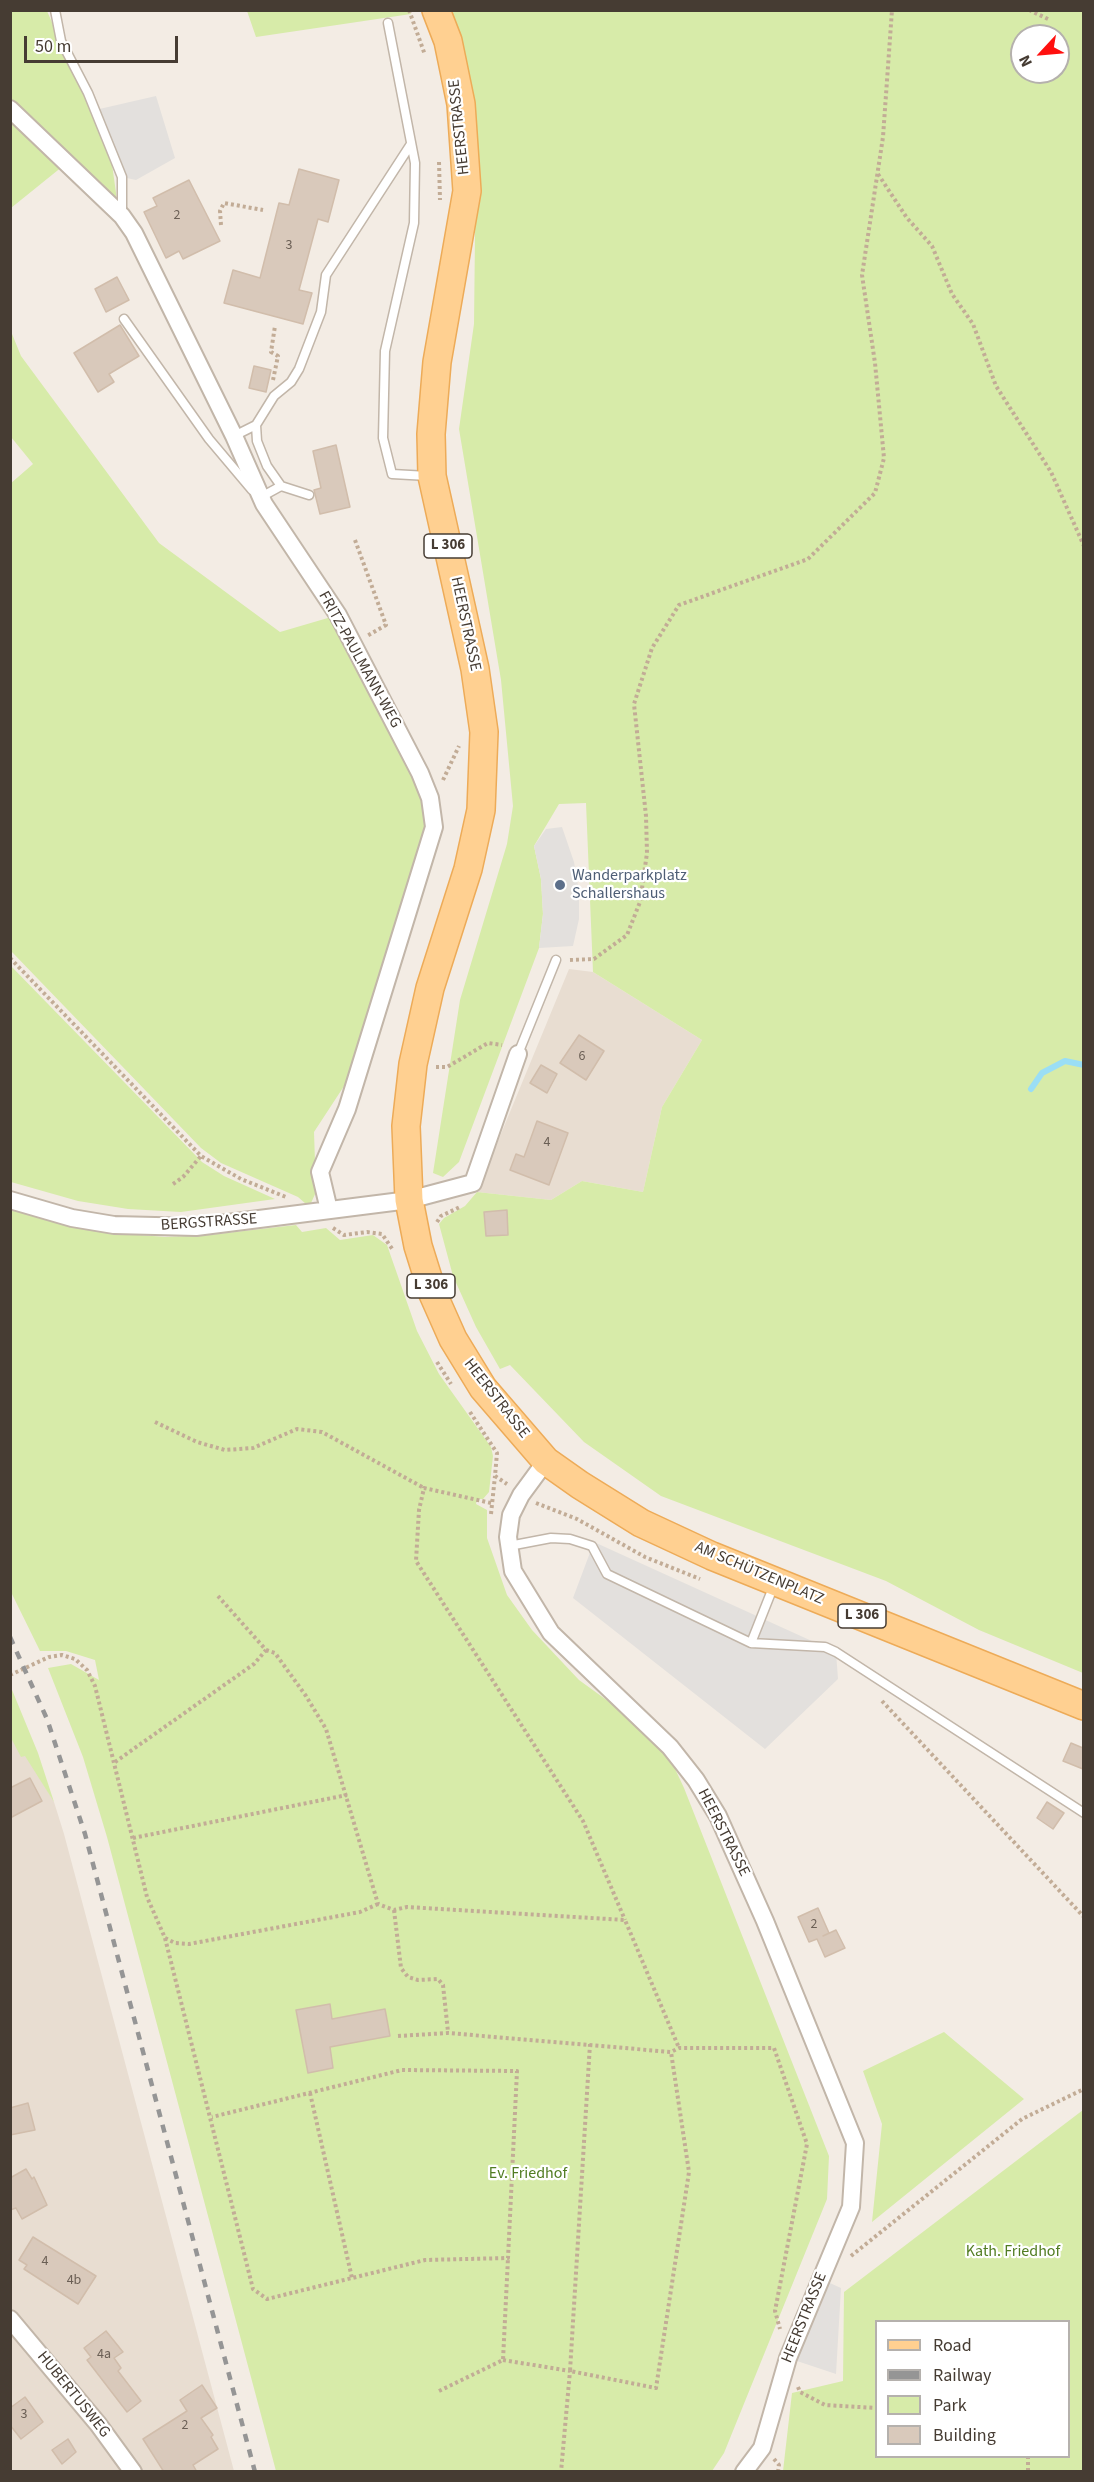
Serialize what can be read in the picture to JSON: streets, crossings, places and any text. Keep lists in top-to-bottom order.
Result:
{
  "streets": {
    "main road": ["HEERSTRASSE", "L 306", "AM SCHÜTZENPLATZ"],
    "street": ["FRITZ-PAULMANN-WEG", "BERGSTRASSE", "HUBERTUSWEG"]
  },
  "crossings": [
    ["HEERSTRASSE", "BERGSTRASSE"],
    ["HEERSTRASSE", "AM SCHÜTZENPLATZ"],
    ["FRITZ-PAULMANN-WEG", "BERGSTRASSE"]
  ],
  "parks": ["Ev. Friedhof", "Kath. Friedhof"],
  "places": ["Wanderparkplatz Schallershaus"],
  "house_numbers": [
    "2",
    "3",
    "6",
    "4",
    "2",
    "4",
    "4b",
    "4a",
    "3",
    "2"
  ],
  "legend": [
    "Road",
    "Railway",
    "Park",
    "Building"
  ],
  "scale_bar": "50 m",
  "north": "bottom left"
}
